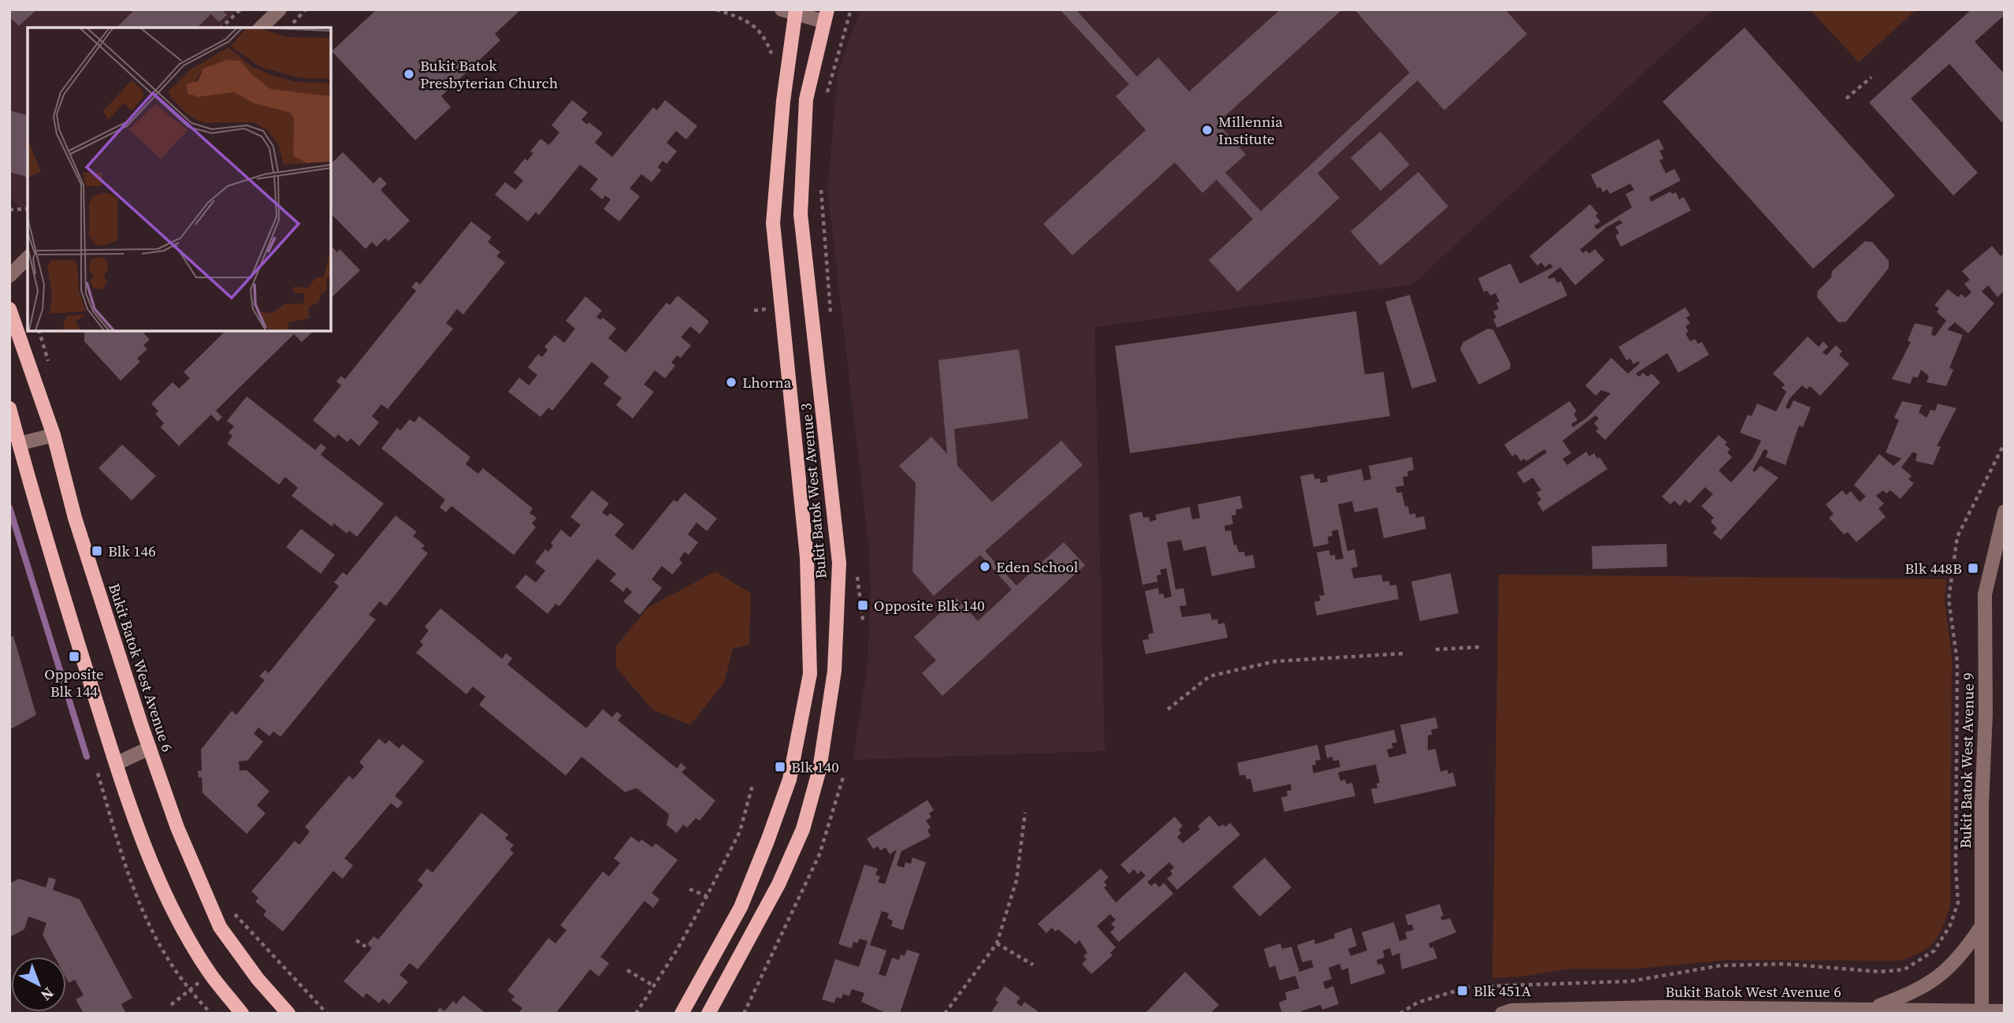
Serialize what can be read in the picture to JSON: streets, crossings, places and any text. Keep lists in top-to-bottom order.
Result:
{
  "streets": {
    "main road": ["Bukit Batok West Avenue 3", "Bukit Batok West Avenue 6"],
    "street": ["Bukit Batok West Avenue 9"]
  },
  "crossings": [
    ["Bukit Batok West Avenue 6", "Bukit Batok West Avenue 9"]
  ],
  "places": {
    "other": [
      "Bukit Batok Presbyterian Church",
      "Millennia Institute",
      "Lhorna",
      "Eden School"
    ],
    "transit": [
      "Blk 146",
      "Blk 448B",
      "Opposite Blk 140",
      "Opposite Blk 144",
      "Blk 140",
      "Blk 451A"
    ]
  },
  "north": "bottom right"
}
